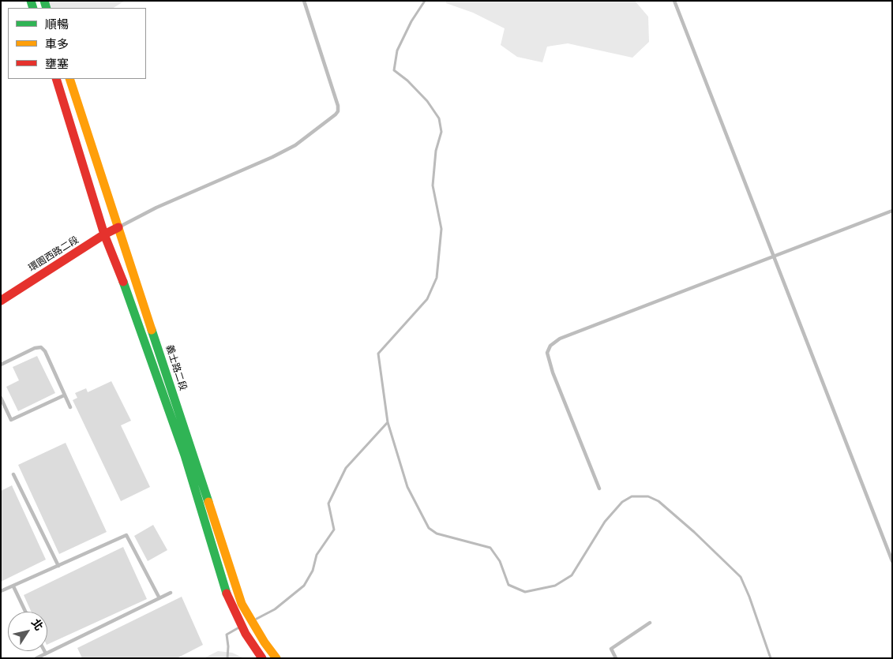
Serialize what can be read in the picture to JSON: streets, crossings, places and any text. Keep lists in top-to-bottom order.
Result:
{
  "streets": {
    "street": ["環園西路二段", "義士路二段"]
  },
  "crossings": [
    ["環園西路二段", "義士路二段"]
  ],
  "legend": ["順暢", "車多", "壅塞"],
  "north": "top right"
}
